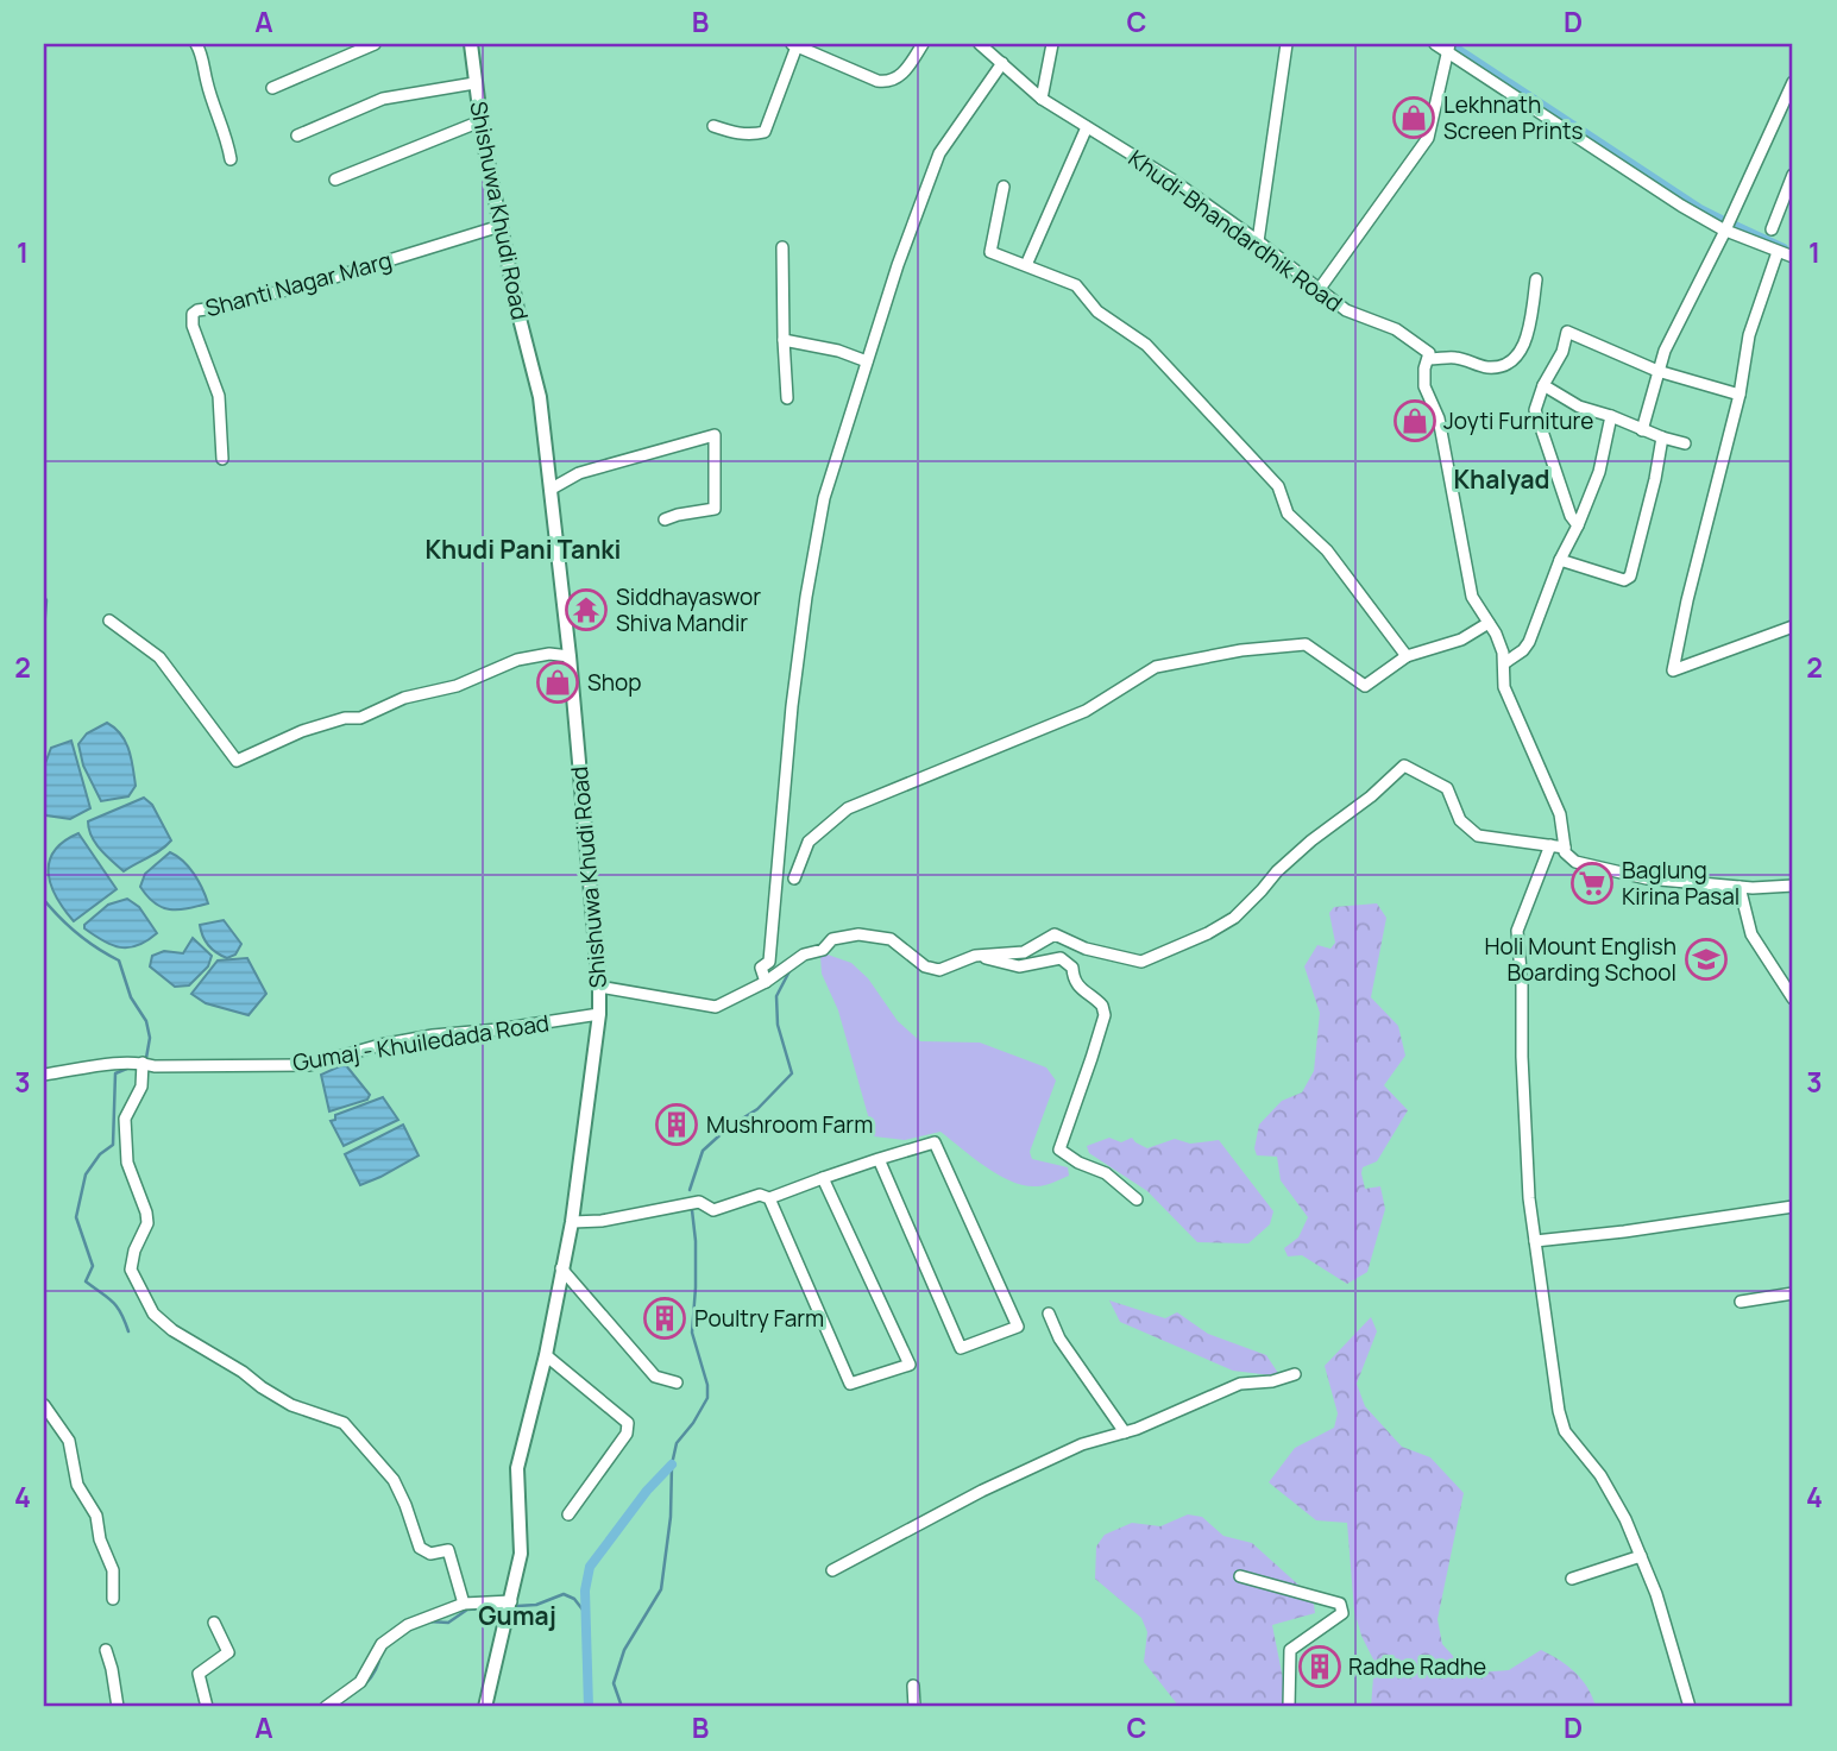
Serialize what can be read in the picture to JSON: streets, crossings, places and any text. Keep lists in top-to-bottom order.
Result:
{
  "streets": {
    "main road": ["Shishuwa Khudi Road"],
    "street": ["Khudi-Bhandardhik Road", "Shanti Nagar Marg", "Gumaj - Khuiledada Road"]
  },
  "crossings": [
    ["Shishuwa Khudi Road", "Shanti Nagar Marg"],
    ["Shishuwa Khudi Road", "Gumaj - Khuiledada Road"]
  ],
  "districts": ["Khalyad", "Khudi Pani Tanki", "Gumaj"],
  "places": {
    "shop": ["Lekhnath Screen Prints", "Joyti Furniture", "Shop"],
    "temple": ["Siddhayaswor Shiva Mandir"],
    "supermarket": ["Baglung Kirina Pasal"],
    "school or university": ["Holi Mount English Boarding School"],
    "building": ["Mushroom Farm", "Poultry Farm", "Radhe Radhe"]
  },
  "grid": {
    "columns": [
      "A",
      "B",
      "C",
      "D"
    ],
    "rows": [
      "1",
      "2",
      "3",
      "4"
    ]
  }
}
